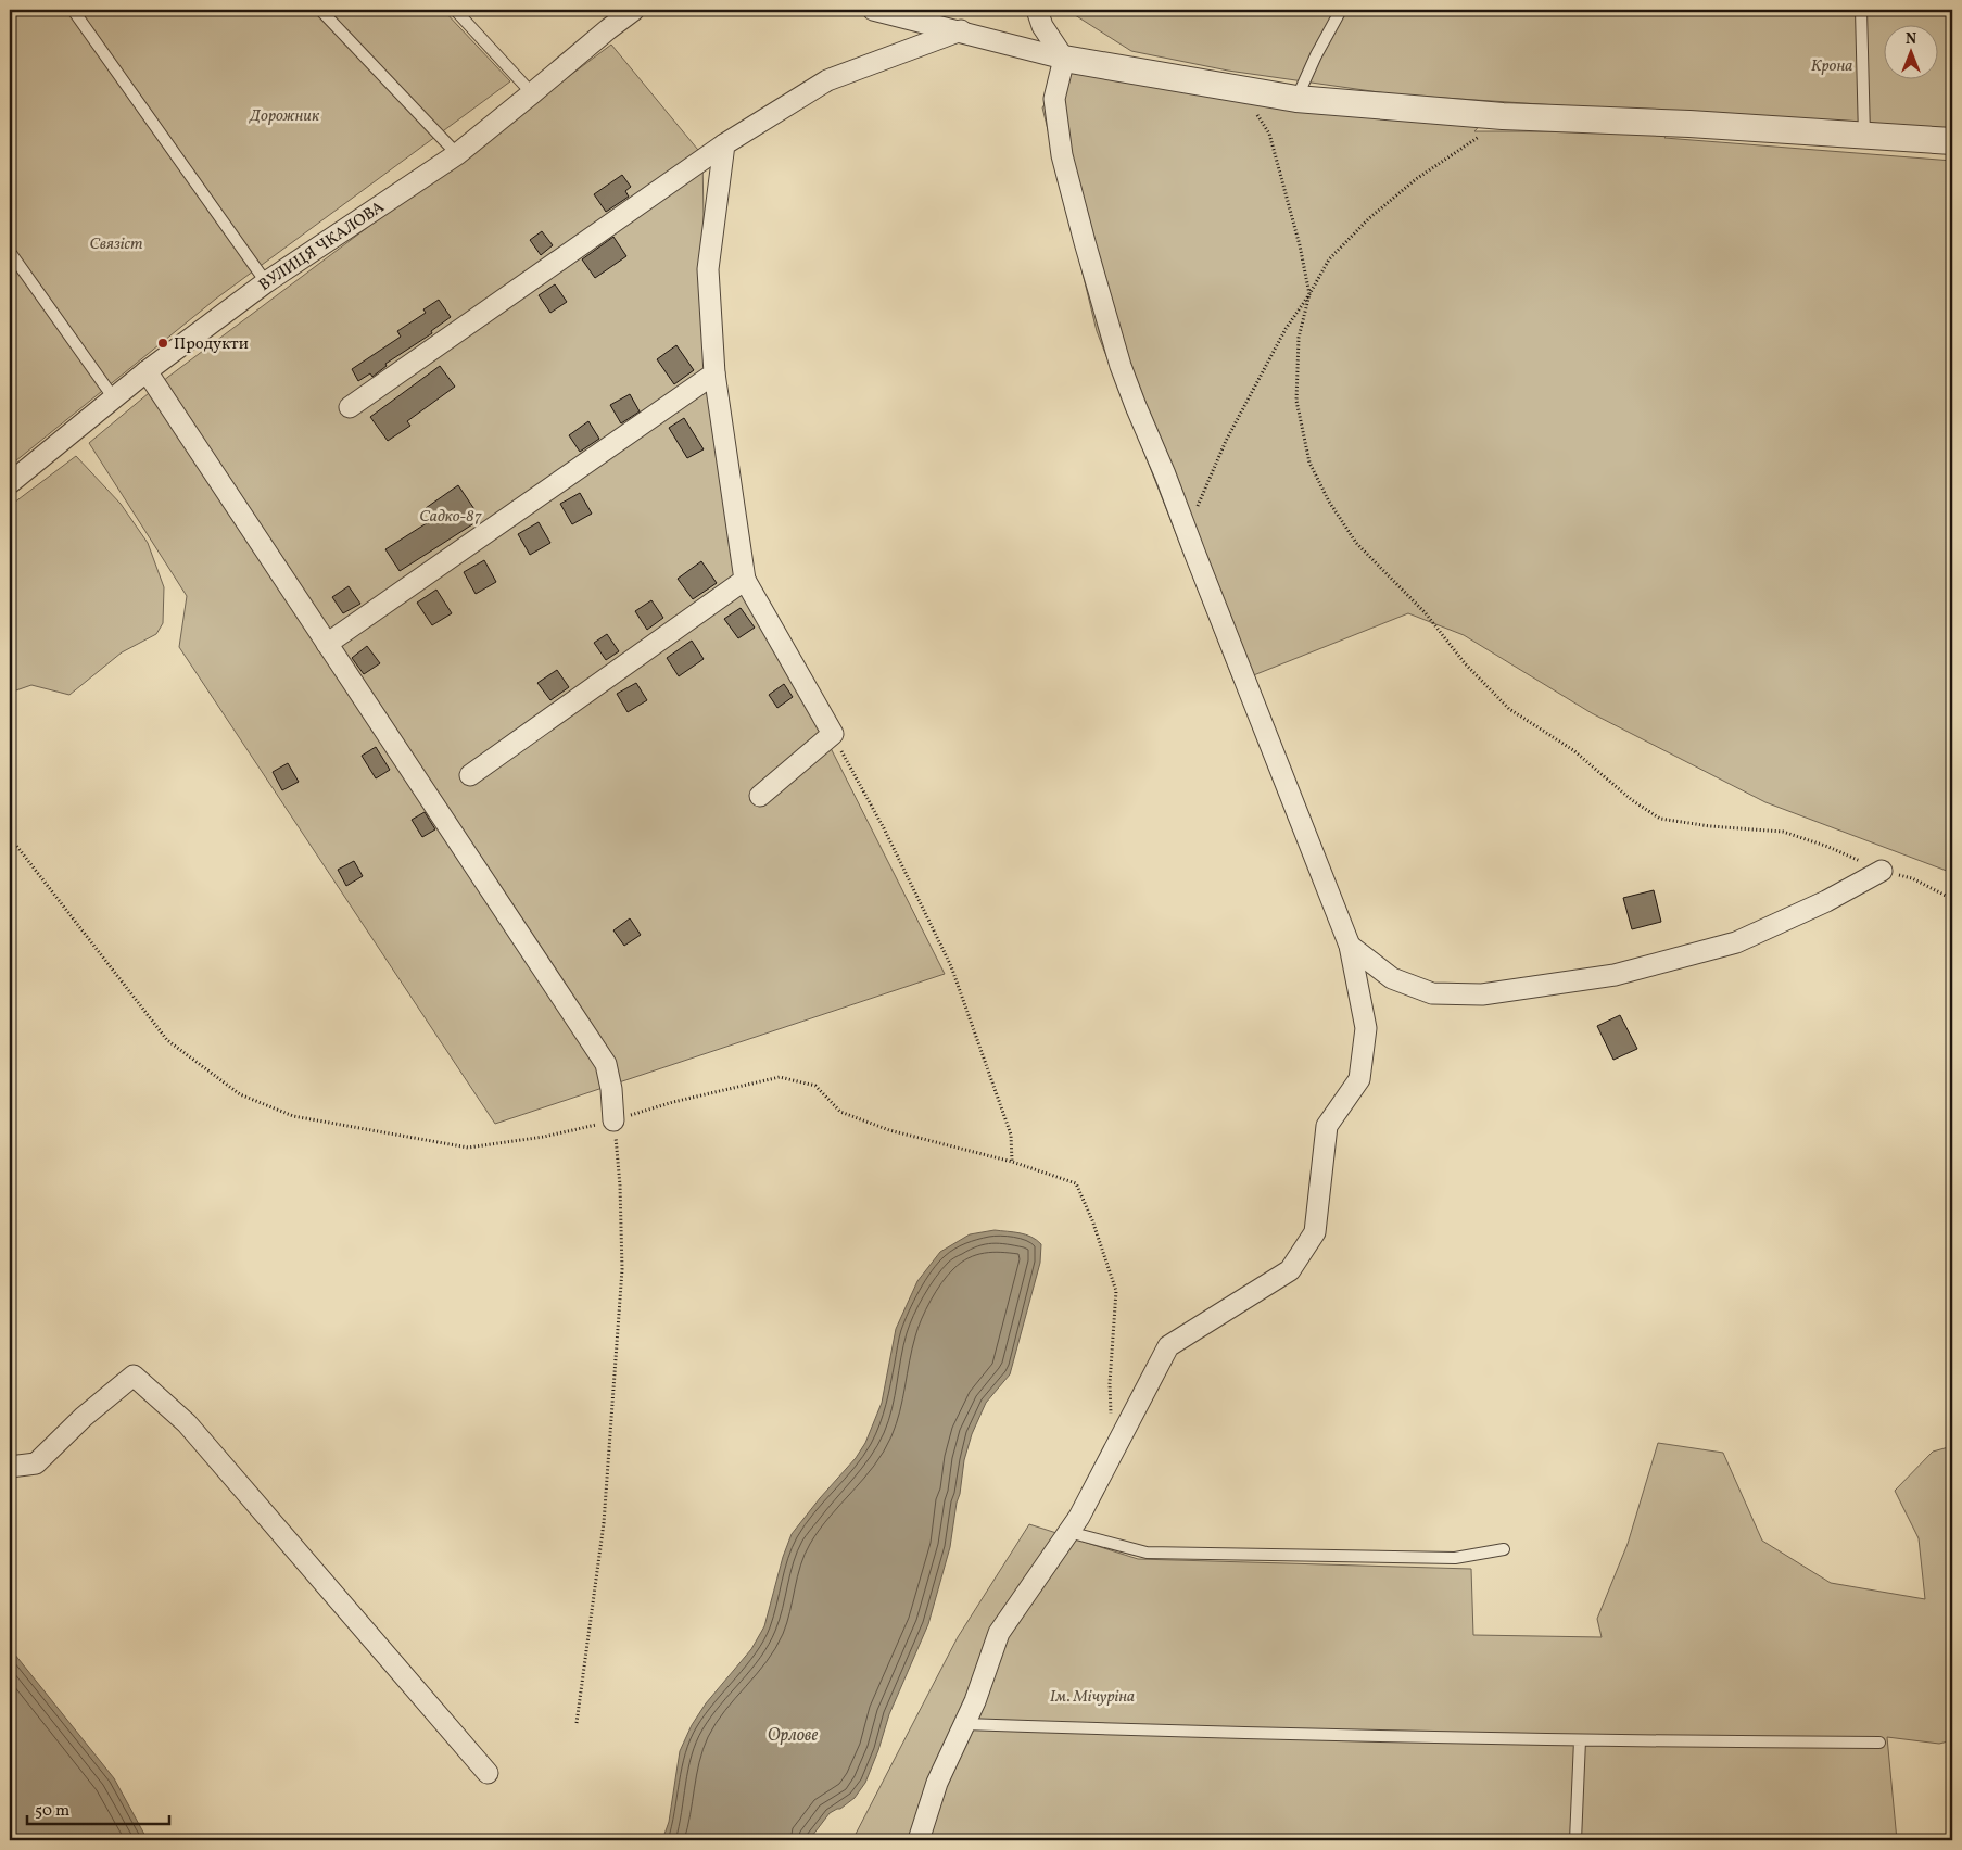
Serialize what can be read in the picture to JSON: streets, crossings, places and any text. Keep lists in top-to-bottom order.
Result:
{
  "streets": {
    "street": ["ВУЛИЦЯ ЧКАЛОВА"]
  },
  "water": ["Орлове"],
  "parks": [
    "Крона",
    "Дорожник",
    "Связіст",
    "Садко-87",
    "Ім. Мічуріна"
  ],
  "places": ["Продукти"],
  "scale_bar": "50 m",
  "north": "top"
}
